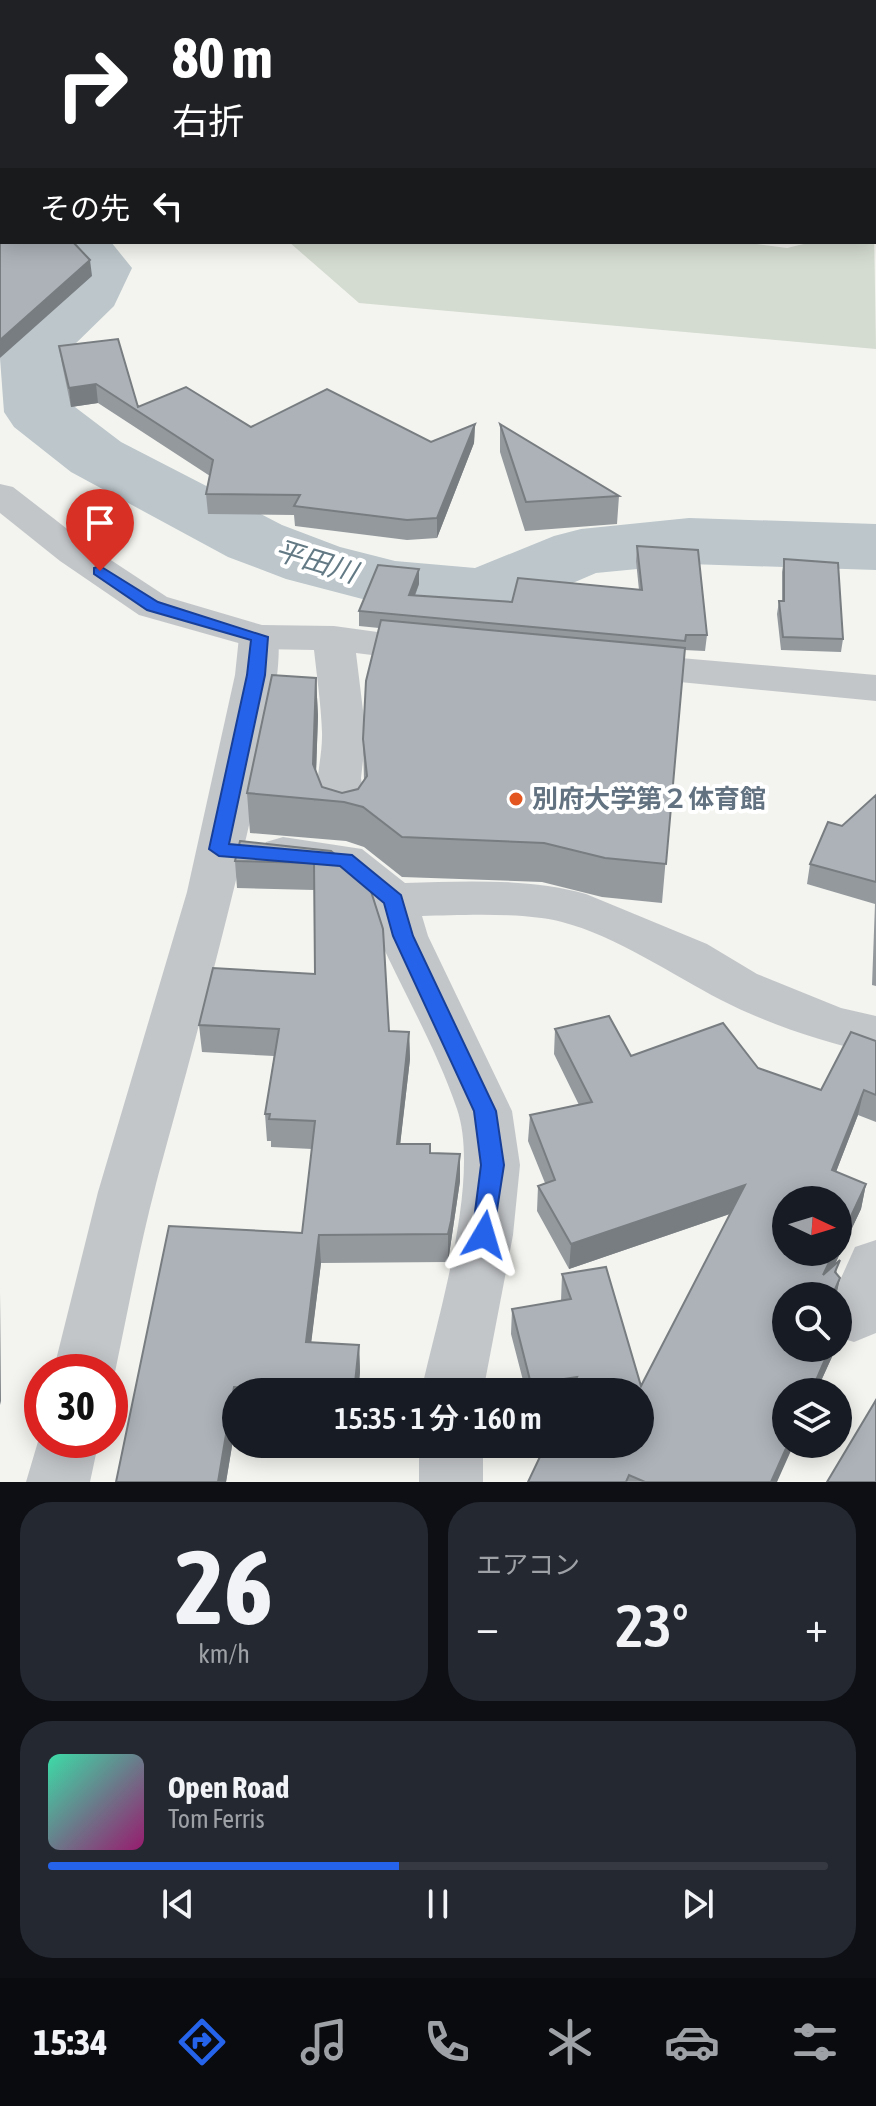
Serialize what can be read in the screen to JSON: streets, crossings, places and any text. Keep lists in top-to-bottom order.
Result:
{
  "water": ["平田川"],
  "places": ["別府大学第２体育館"],
  "north": "right",
  "page": {
    "turn": ["80 m", "右折"],
    "then": "その先",
    "limit": "30",
    "trip": "15:35 · 1 分 · 160 m",
    "tile": [
      ["26", "km/h"],
      "エアコン"
    ],
    "heat": ["−", "23°", "+"],
    "song": ["Open Road", "Tom Ferris"],
    "tabs": "15:34"
  }
}
